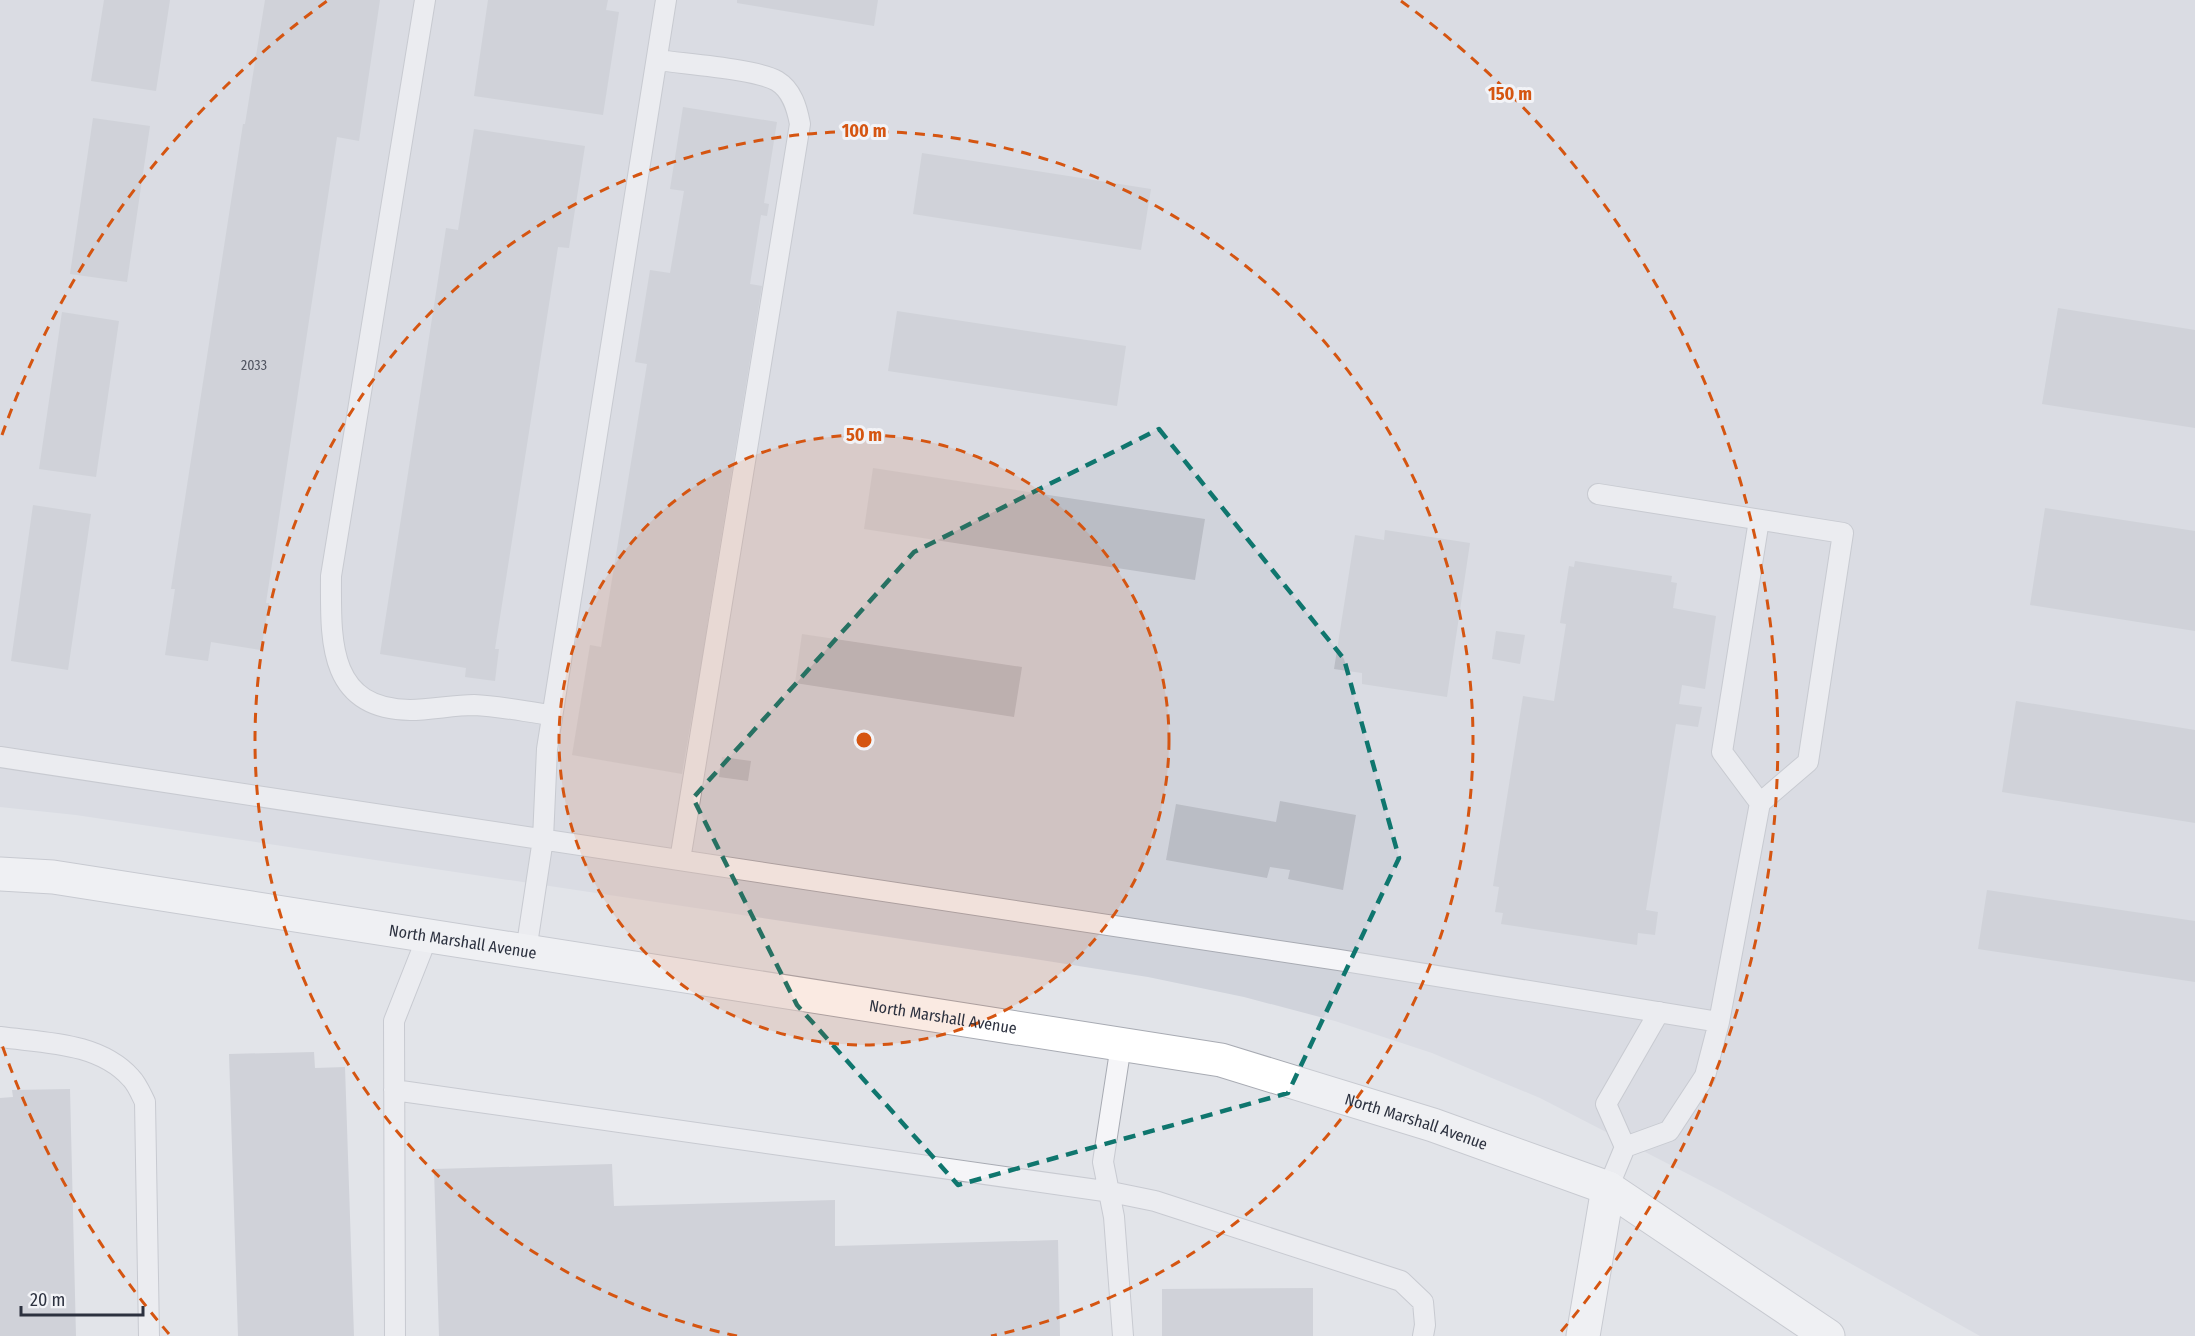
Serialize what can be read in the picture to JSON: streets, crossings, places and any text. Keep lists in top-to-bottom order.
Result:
{
  "streets": {
    "main road": ["North Marshall Avenue"]
  },
  "house_numbers": ["2033"],
  "scale_bar": "20 m",
  "rings": ["150 m", "100 m", "50 m"]
}
